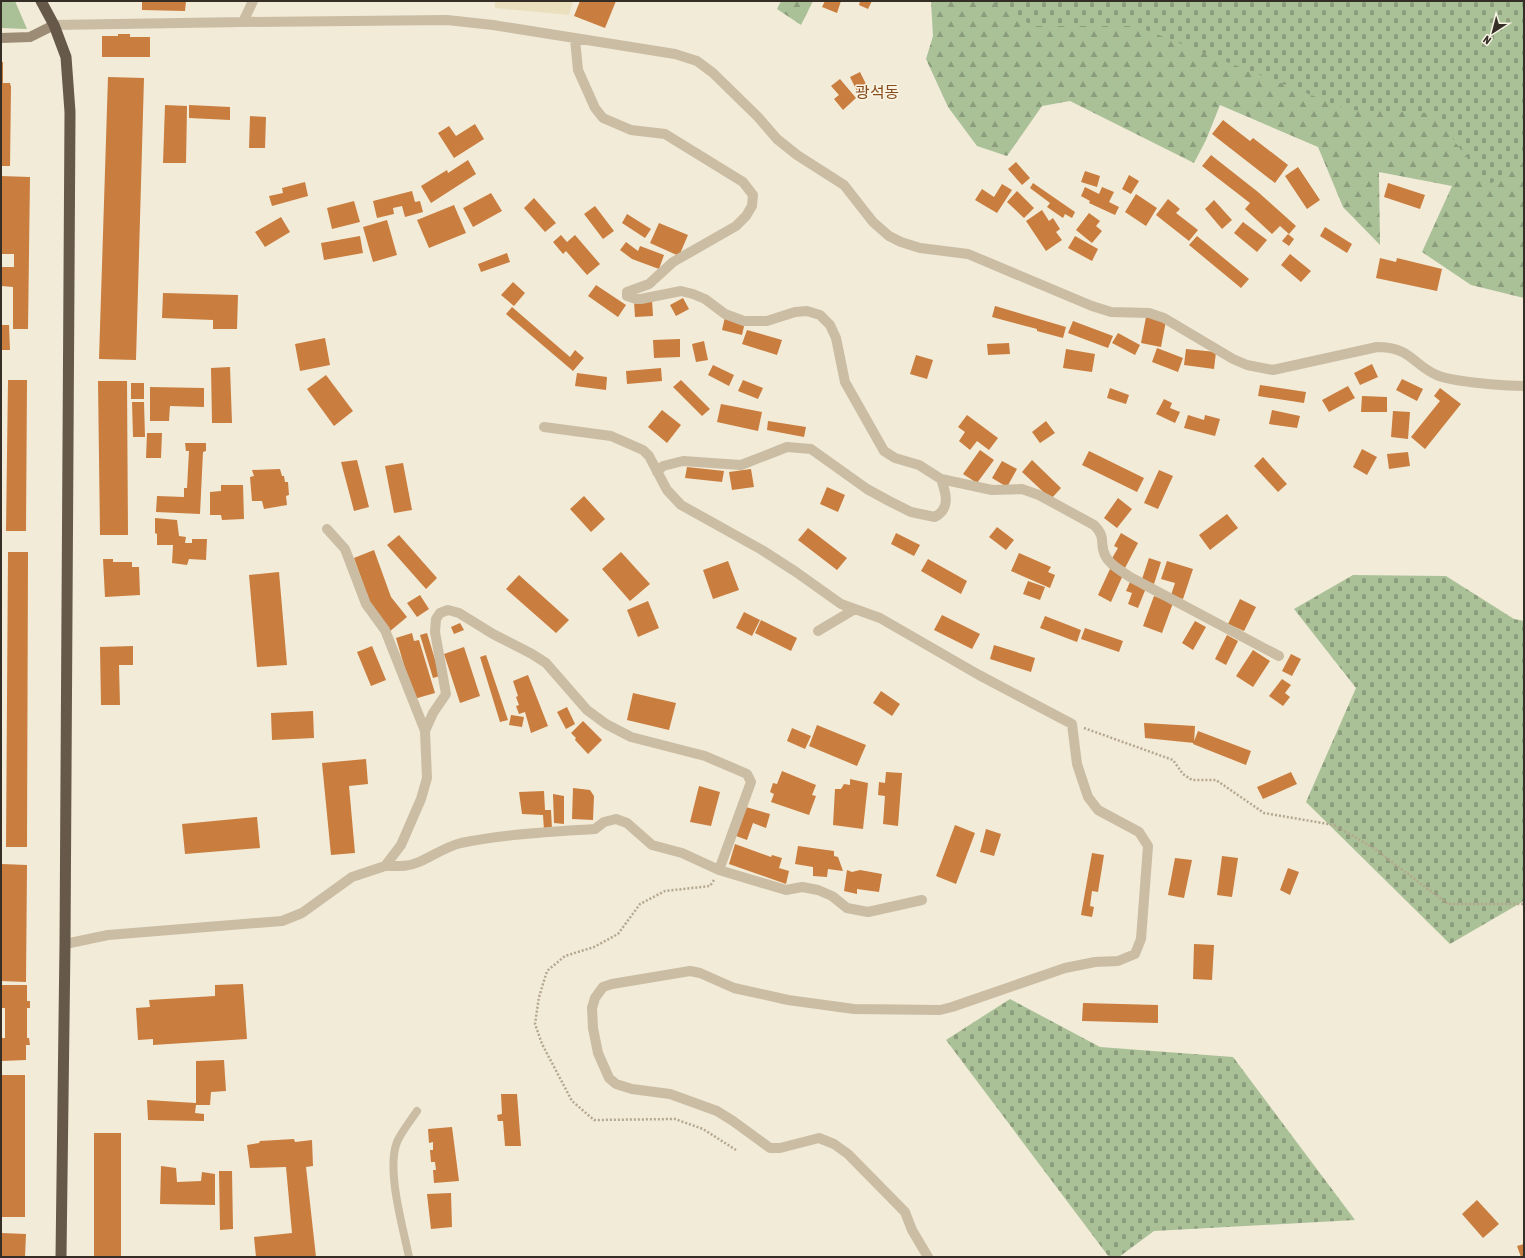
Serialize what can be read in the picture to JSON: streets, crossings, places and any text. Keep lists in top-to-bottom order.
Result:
{
  "districts": ["광석동"],
  "north": "bottom left"
}
